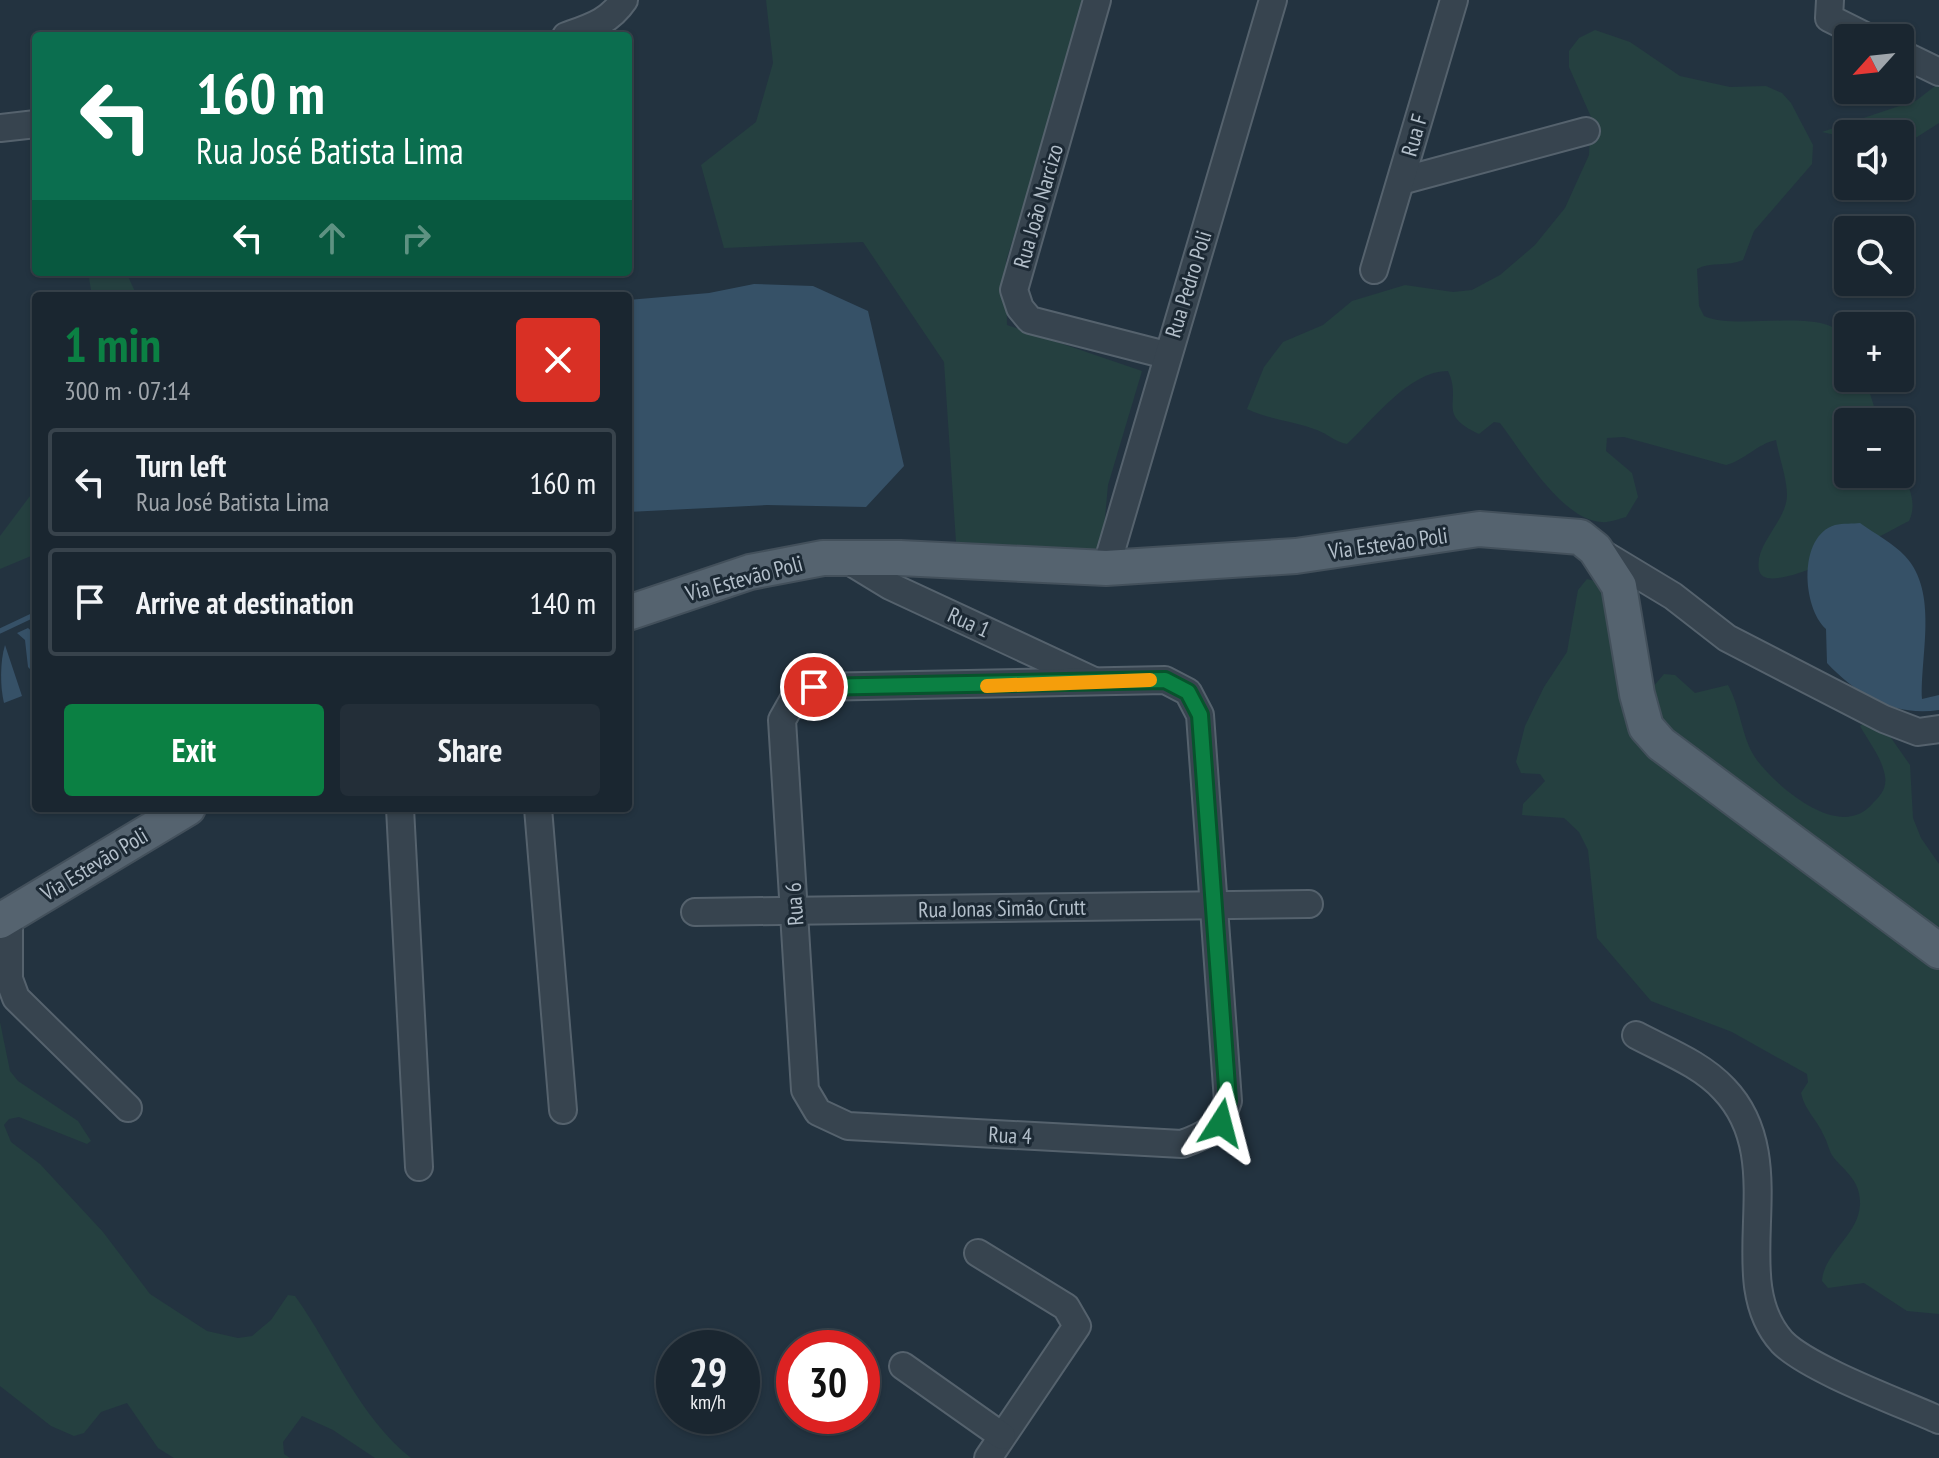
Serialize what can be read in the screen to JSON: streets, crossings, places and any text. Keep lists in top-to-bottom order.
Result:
{
  "streets": {
    "main road": ["Via Estevão Poli"],
    "street": [
      "Rua F",
      "Rua João Narcizo",
      "Rua Pedro Poli",
      "Rua 1",
      "Rua 6",
      "Rua Jonas Simão Crutt",
      "Rua 4"
    ]
  },
  "crossings": [
    ["Rua João Narcizo", "Rua Pedro Poli"],
    ["Rua Pedro Poli", "Via Estevão Poli"],
    ["Via Estevão Poli", "Rua 1"],
    ["Rua 6", "Rua Jonas Simão Crutt"],
    ["Rua 6", "Rua 4"],
    ["Rua Jonas Simão Crutt", "Rua 4"]
  ],
  "north": "bottom left",
  "page": {
    "map_buttons": ["+", "−"],
    "turn": ["160 m", "Rua José Batista Lima"],
    "heading": ["1 min", "300 m · 07:14"],
    "list": [
      {
        "name": "Turn left",
        "note": "Rua José Batista Lima",
        "value": "160 m"
      },
      {
        "name": "Arrive at destination",
        "value": "140 m"
      }
    ],
    "buttons": ["Exit", "Share"],
    "speed": "29 km/h",
    "limit": "30"
  }
}
